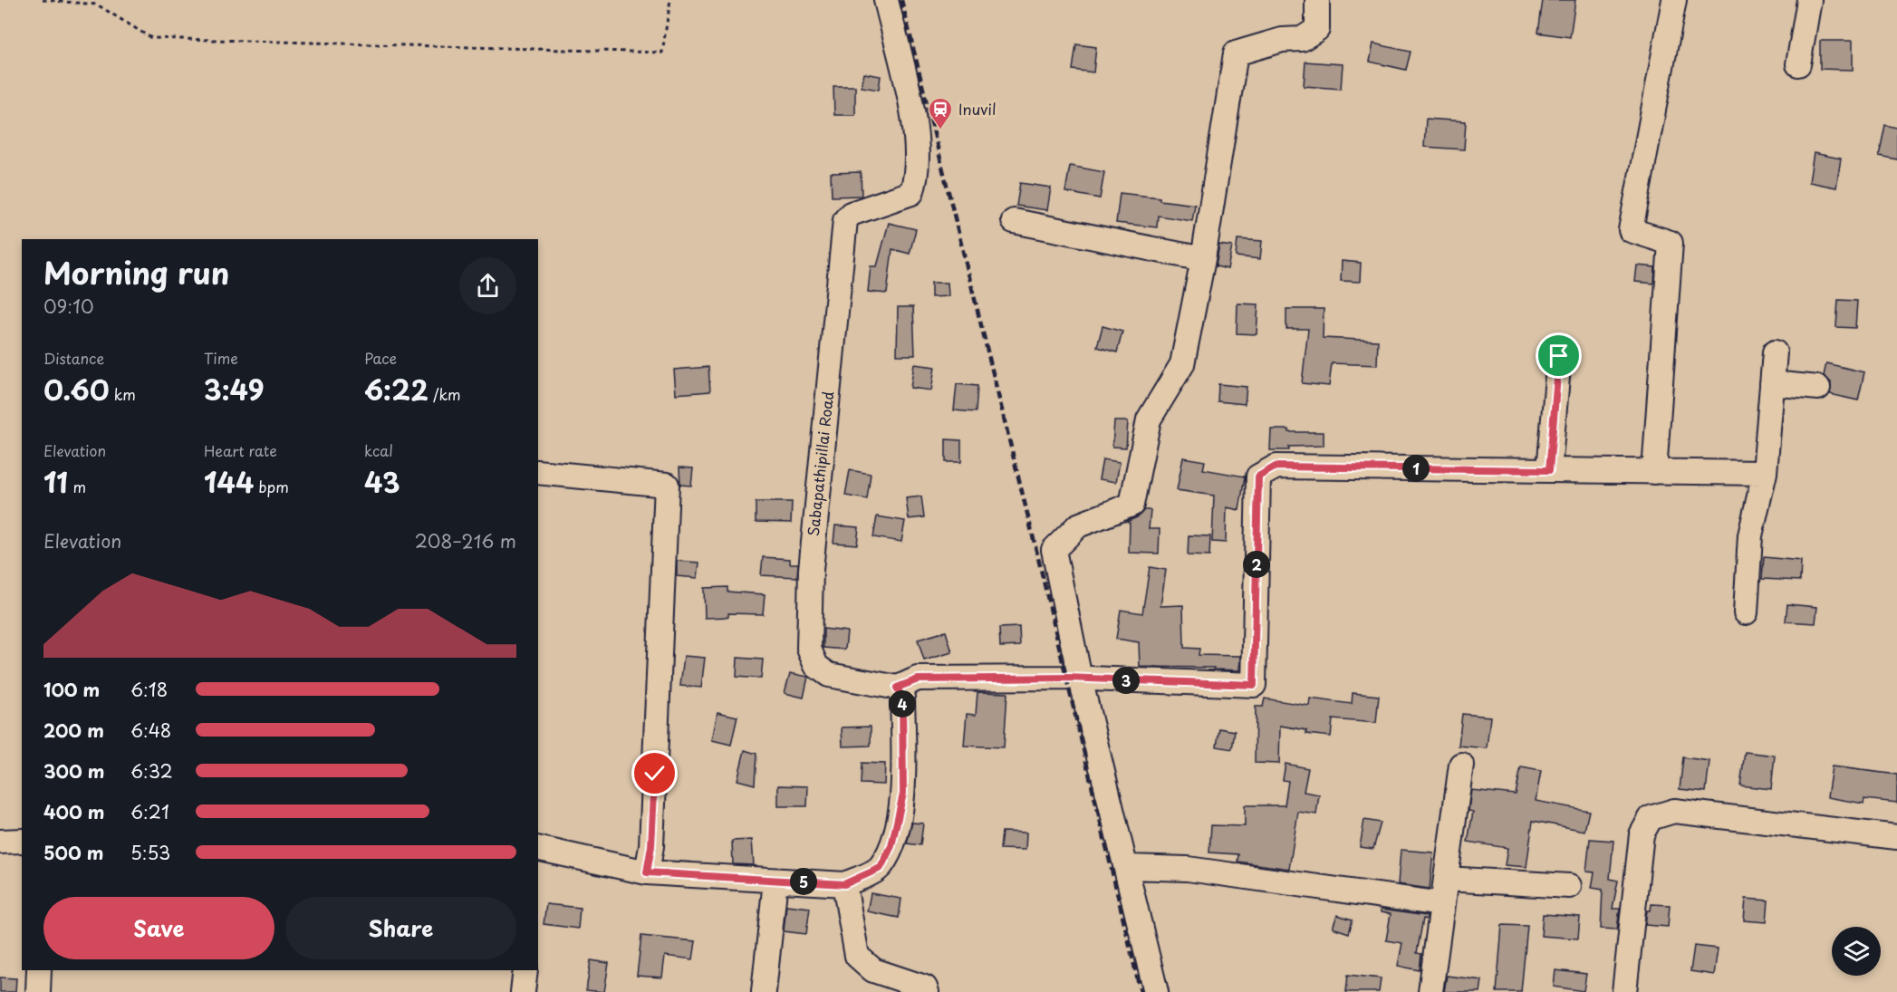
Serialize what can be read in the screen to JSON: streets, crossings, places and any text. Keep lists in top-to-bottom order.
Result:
{
  "streets": {
    "street": ["Sabapathipillai Road"]
  },
  "places": {
    "station": ["Inuvil"]
  },
  "page": {
    "heading": ["Morning run", "09:10"],
    "stats": [
      ["Distance", "0.60 km"],
      ["Time", "3:49"],
      ["Pace", "6:22 /km"],
      ["Elevation", "11 m"],
      ["Heart rate", "144 bpm"],
      ["kcal", "43"]
    ],
    "pins": [
      "1",
      "2",
      "3",
      "4",
      "5"
    ],
    "chart": ["Elevation", "208–216 m"],
    "list": [
      {
        "name": "100 m",
        "note": "6:18"
      },
      {
        "name": "200 m",
        "note": "6:48"
      },
      {
        "name": "300 m",
        "note": "6:32"
      },
      {
        "name": "400 m",
        "note": "6:21"
      },
      {
        "name": "500 m",
        "note": "5:53"
      }
    ],
    "buttons": ["Save", "Share"]
  }
}
